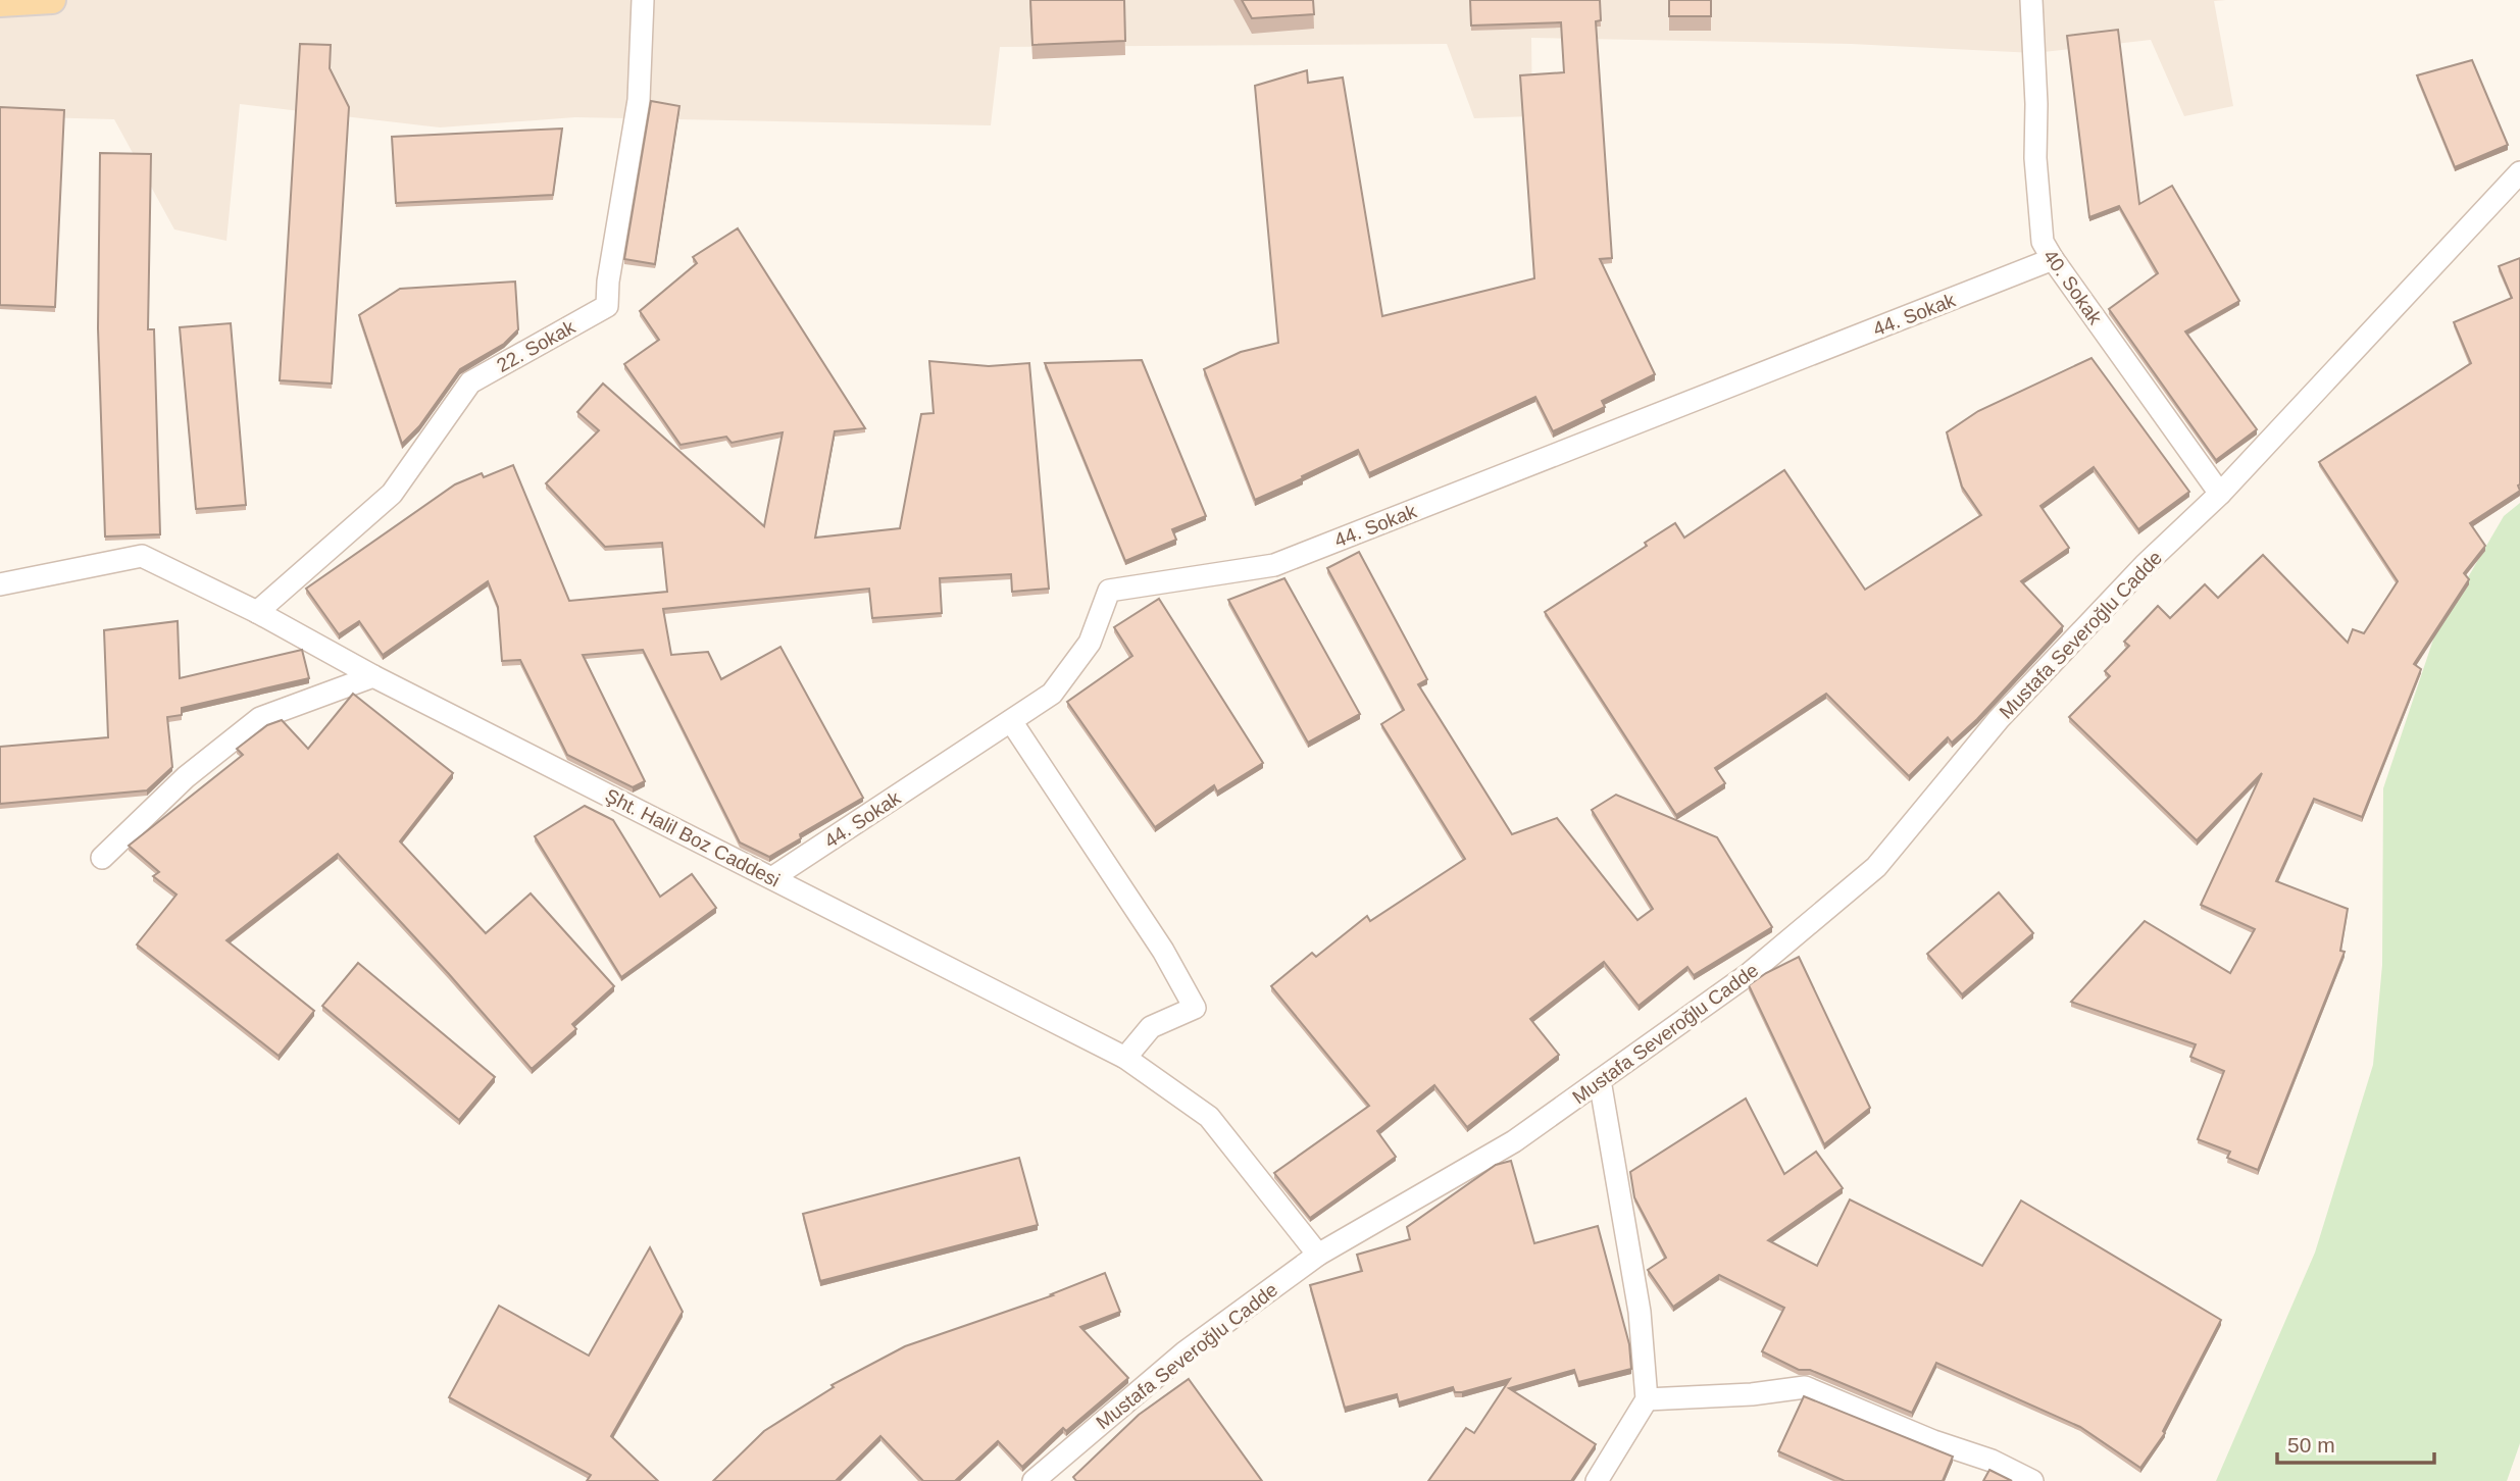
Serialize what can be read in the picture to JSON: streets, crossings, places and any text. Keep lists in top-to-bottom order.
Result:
{
  "streets": {
    "street": [
      "40. Sokak",
      "44. Sokak",
      "22. Sokak",
      "Mustafa Severoğlu Cadde",
      "Şht. Halil Boz Caddesi"
    ]
  },
  "crossings": [
    ["40. Sokak", "44. Sokak"],
    ["40. Sokak", "Mustafa Severoğlu Cadde"],
    ["44. Sokak", "Şht. Halil Boz Caddesi"],
    ["22. Sokak", "Şht. Halil Boz Caddesi"],
    ["Mustafa Severoğlu Cadde", "Şht. Halil Boz Caddesi"]
  ],
  "scale_bar": "50 m"
}
